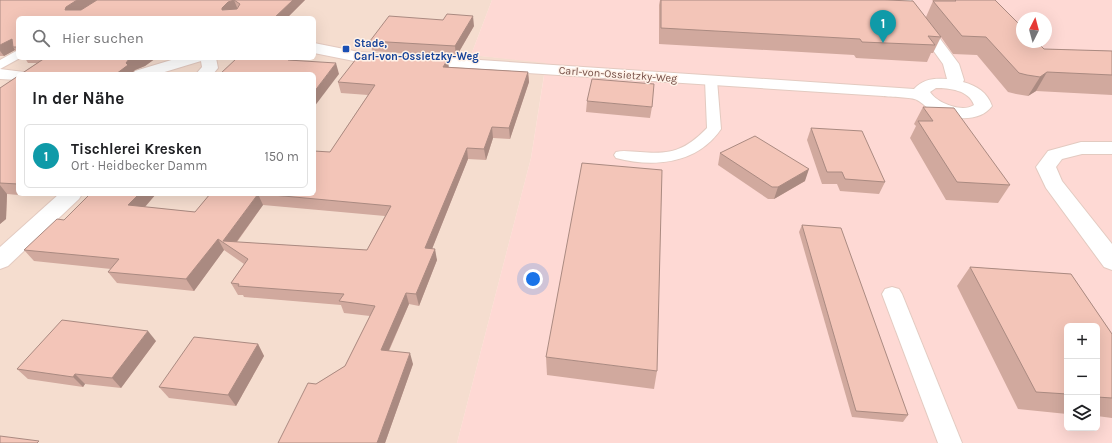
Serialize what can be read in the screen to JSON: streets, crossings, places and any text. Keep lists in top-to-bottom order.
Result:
{
  "streets": {
    "street": ["Carl-von-Ossietzky-Weg"]
  },
  "places": {
    "transit": ["Stade, Carl-von-Ossietzky-Weg"]
  },
  "north": "top",
  "page": {
    "pins": "1",
    "search": "Hier suchen",
    "heading": "In der Nähe",
    "list": [
      {
        "mark": "1",
        "name": "Tischlerei Kresken",
        "note": "Ort · Heidbecker Damm",
        "value": "150 m"
      }
    ],
    "map_buttons": ["+", "−"]
  }
}
